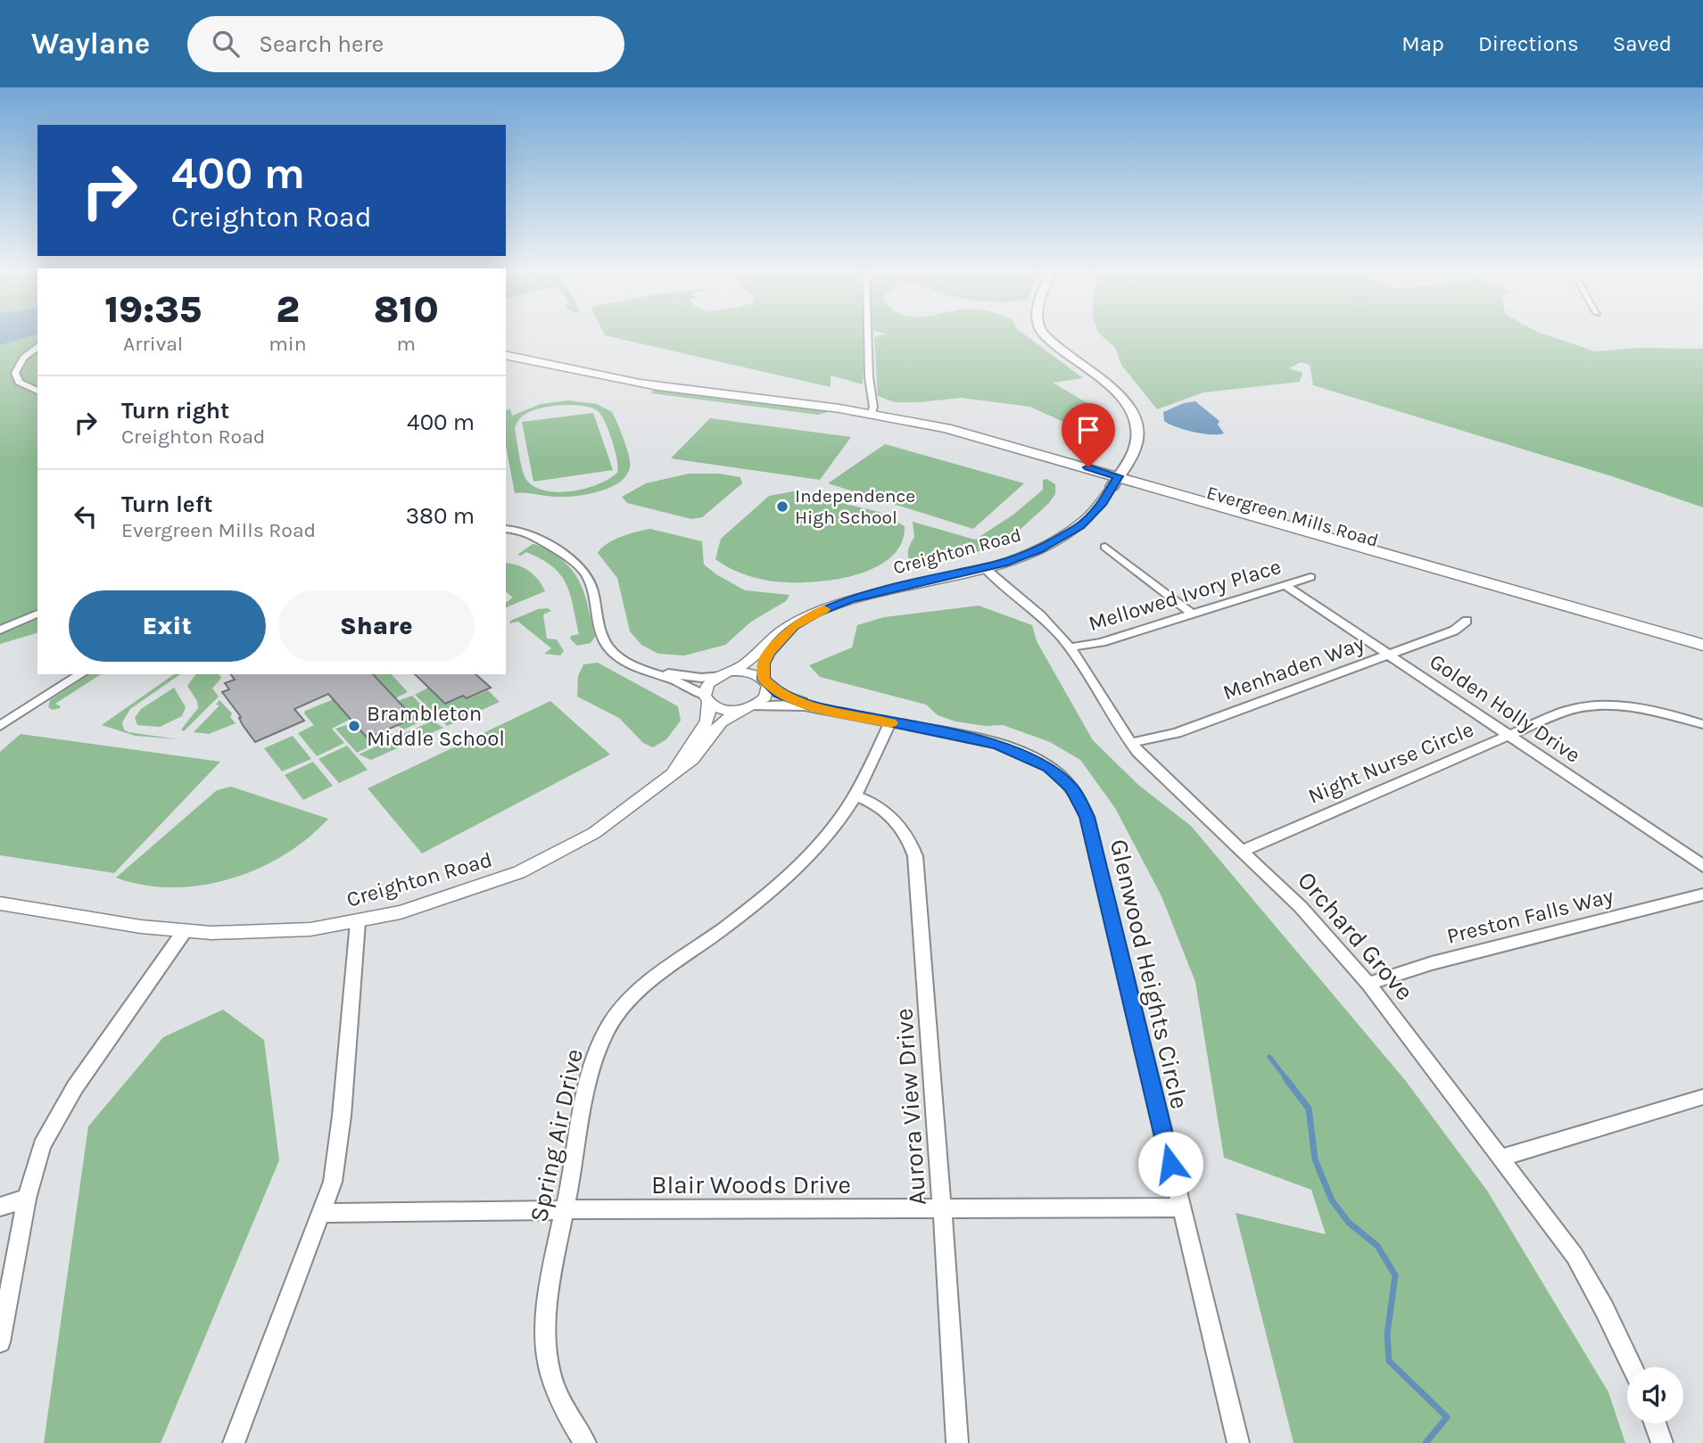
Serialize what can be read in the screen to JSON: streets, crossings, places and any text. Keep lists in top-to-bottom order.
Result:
{
  "streets": {
    "main road": ["Evergreen Mills Road"],
    "street": [
      "Creighton Road",
      "Mellowed Ivory Place",
      "Menhaden Way",
      "Golden Holly Drive",
      "Night Nurse Circle",
      "Preston Falls Way",
      "Orchard Grove",
      "Glenwood Heights Circle",
      "Aurora View Drive",
      "Spring Air Drive",
      "Blair Woods Drive"
    ]
  },
  "crossings": [
    ["Evergreen Mills Road", "Creighton Road"],
    ["Creighton Road", "Orchard Grove"],
    ["Creighton Road", "Glenwood Heights Circle"],
    ["Mellowed Ivory Place", "Golden Holly Drive"],
    ["Mellowed Ivory Place", "Orchard Grove"],
    ["Menhaden Way", "Golden Holly Drive"],
    ["Menhaden Way", "Orchard Grove"],
    ["Golden Holly Drive", "Night Nurse Circle"],
    ["Night Nurse Circle", "Orchard Grove"],
    ["Preston Falls Way", "Orchard Grove"],
    ["Glenwood Heights Circle", "Spring Air Drive"],
    ["Glenwood Heights Circle", "Blair Woods Drive"],
    ["Aurora View Drive", "Spring Air Drive"],
    ["Aurora View Drive", "Blair Woods Drive"],
    ["Spring Air Drive", "Blair Woods Drive"]
  ],
  "places": ["Independence High School", "Brambleton Middle School"],
  "page": {
    "header": "Waylane",
    "search": "Search here",
    "nav": ["Map", "Directions", "Saved"],
    "turn": ["400 m", "Creighton Road"],
    "eta": [
      "19:35",
      "Arrival",
      "2",
      "min",
      "810",
      "m"
    ],
    "list": [
      {
        "name": "Turn right",
        "note": "Creighton Road",
        "value": "400 m"
      },
      {
        "name": "Turn left",
        "note": "Evergreen Mills Road",
        "value": "380 m"
      }
    ],
    "buttons": ["Exit", "Share"]
  }
}
